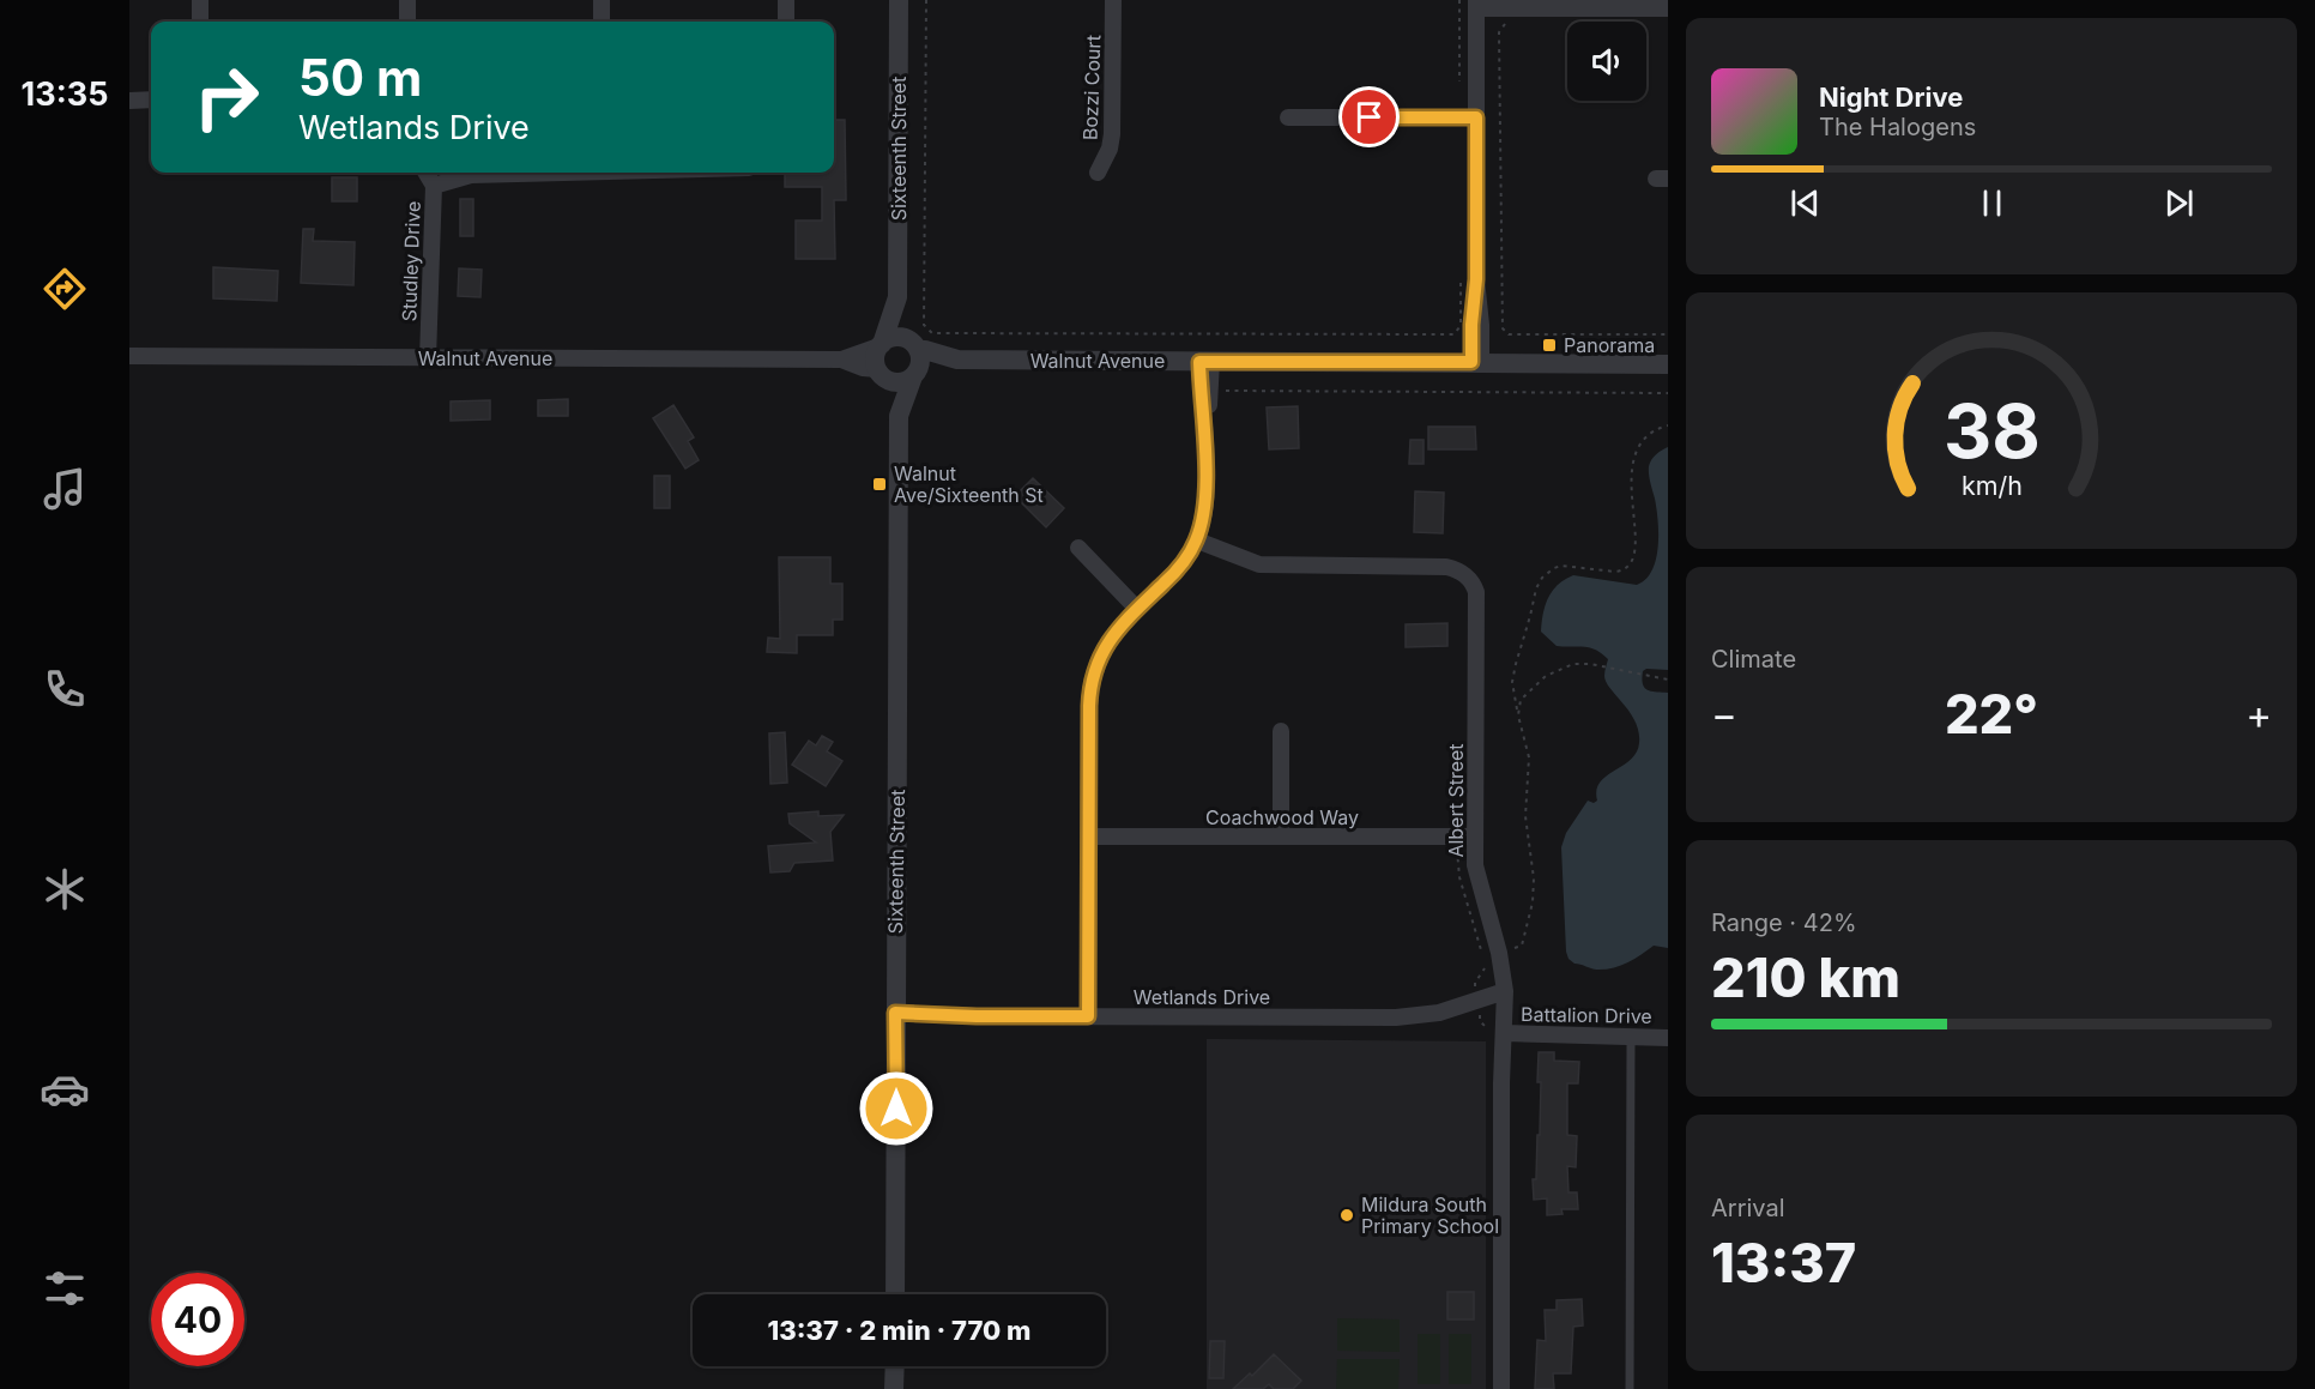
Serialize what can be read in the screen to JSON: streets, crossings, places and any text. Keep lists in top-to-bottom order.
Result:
{
  "streets": {
    "street": [
      "Bozzi Court",
      "Sixteenth Street",
      "Studley Drive",
      "Walnut Avenue",
      "Albert Street",
      "Coachwood Way",
      "Wetlands Drive",
      "Battalion Drive"
    ]
  },
  "crossings": [
    ["Sixteenth Street", "Walnut Avenue"],
    ["Sixteenth Street", "Wetlands Drive"],
    ["Studley Drive", "Walnut Avenue"],
    ["Albert Street", "Coachwood Way"],
    ["Albert Street", "Wetlands Drive"],
    ["Albert Street", "Battalion Drive"]
  ],
  "places": {
    "transit": ["Panorama", "Walnut Ave/Sixteenth St"],
    "other": ["Mildura South Primary School"]
  },
  "page": {
    "tabs": "13:35",
    "turn": ["50 m", "Wetlands Drive"],
    "song": ["Night Drive", "The Halogens"],
    "tile": [
      "Climate",
      ["Range · 42%", "210 km"],
      ["Arrival", "13:37"]
    ],
    "heat": ["−", "22°", "+"],
    "limit": "40",
    "trip": "13:37 · 2 min · 770 m",
    "gauge": ["38", "km/h"]
  }
}
